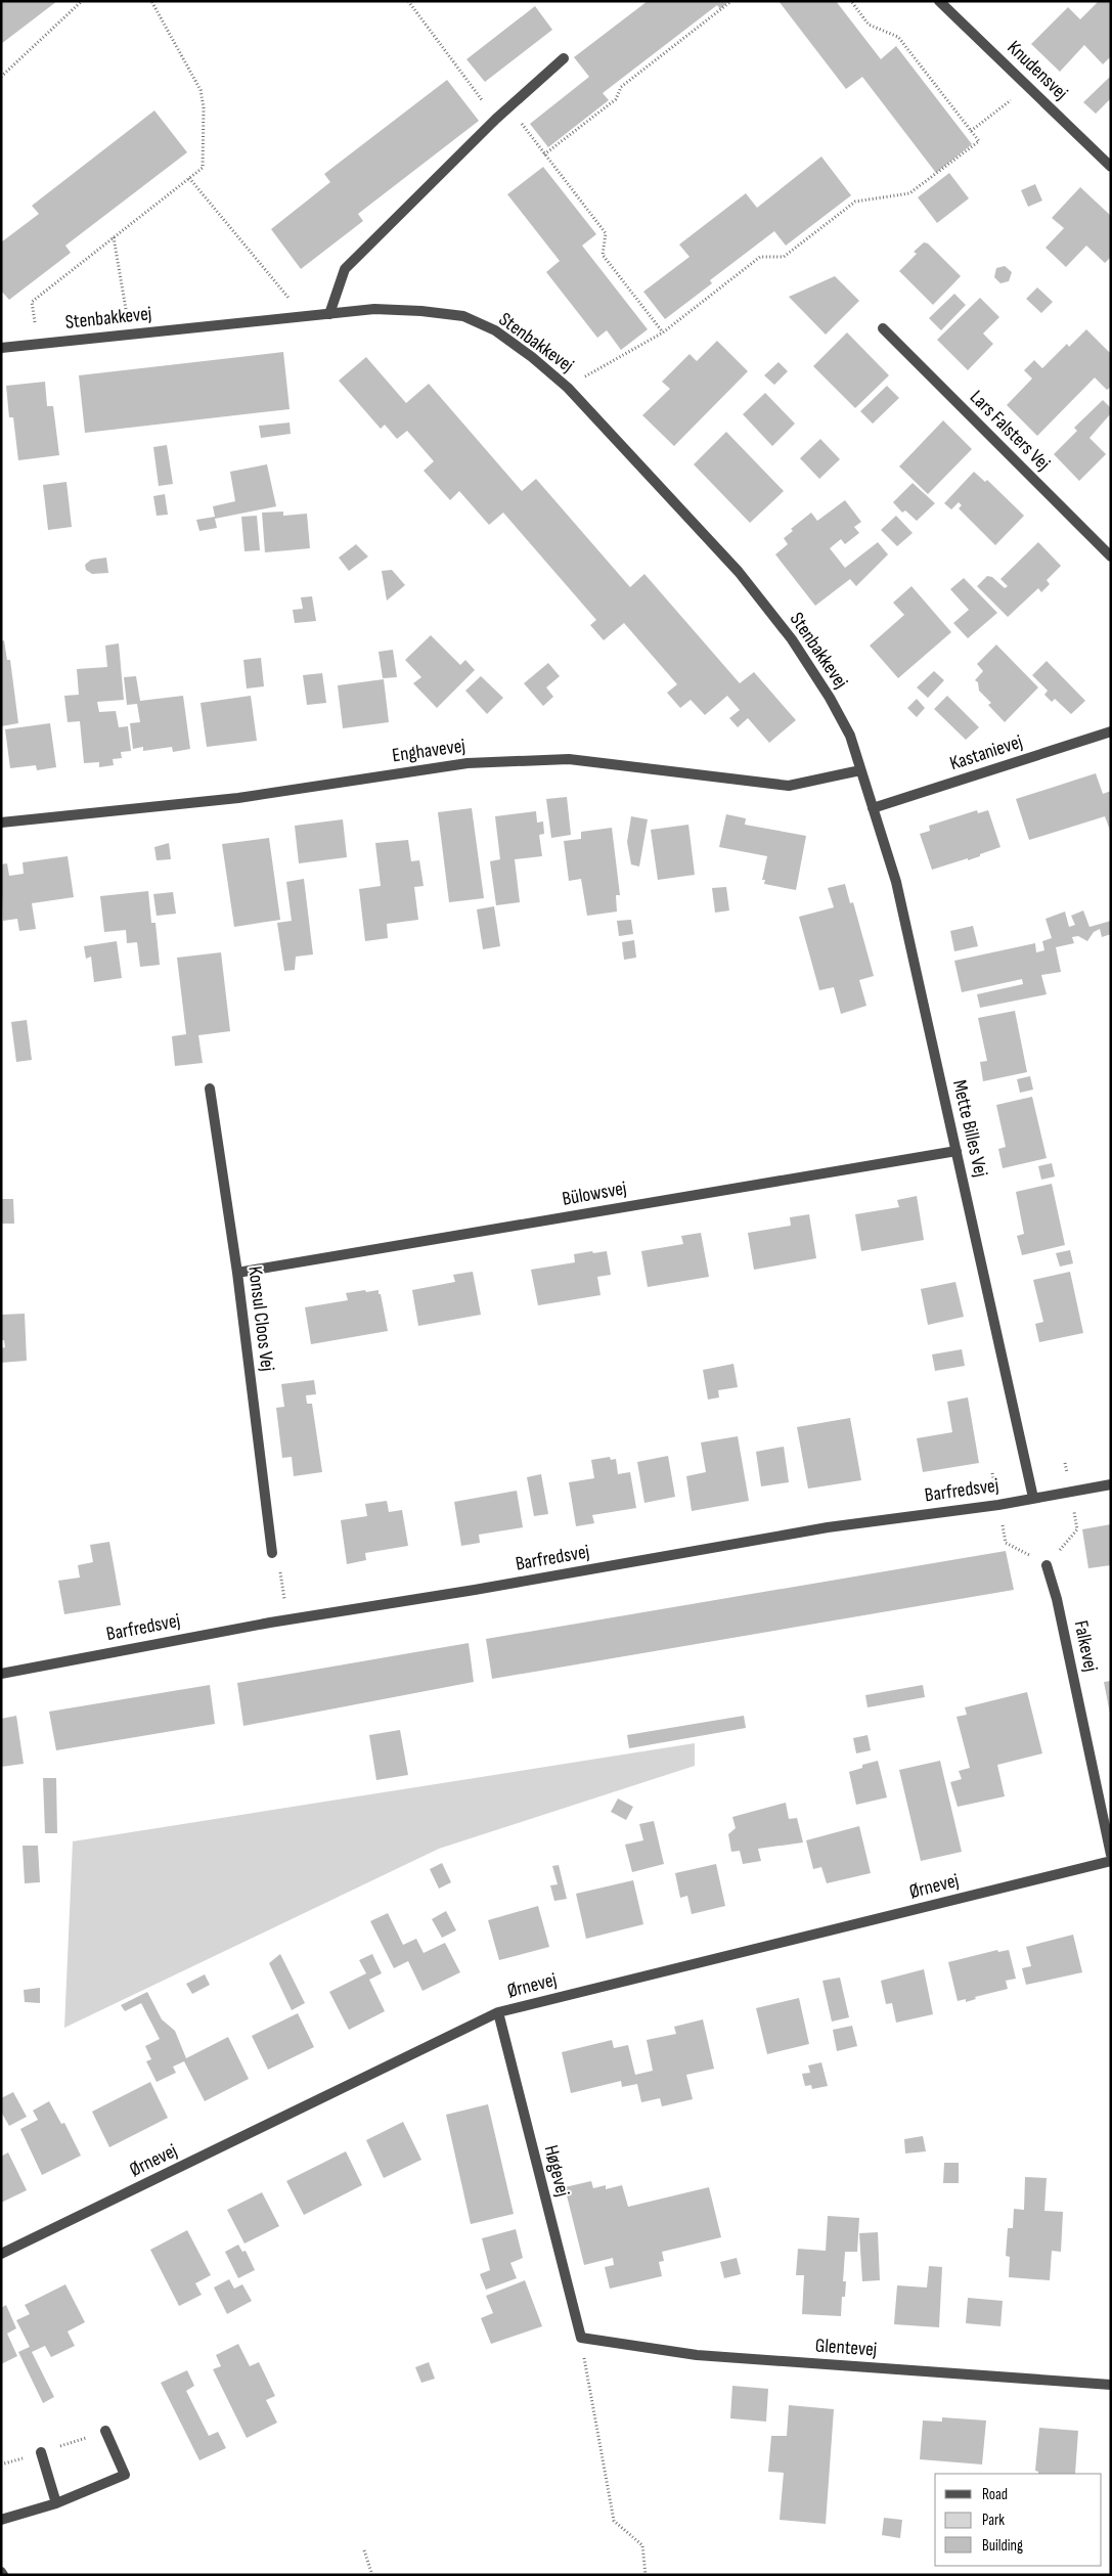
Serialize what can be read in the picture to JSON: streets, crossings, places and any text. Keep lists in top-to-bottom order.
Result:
{
  "streets": {
    "street": [
      "Knudensvej",
      "Stenbakkevej",
      "Lars Falsters Vej",
      "Enghavevej",
      "Kastanievej",
      "Mette Billes Vej",
      "Bülowsvej",
      "Konsul Cloos Vej",
      "Barfredsvej",
      "Falkevej",
      "Ørnevej",
      "Høgevej",
      "Glentevej"
    ]
  },
  "crossings": [
    ["Stenbakkevej", "Enghavevej"],
    ["Stenbakkevej", "Mette Billes Vej"],
    ["Enghavevej", "Mette Billes Vej"],
    ["Kastanievej", "Mette Billes Vej"],
    ["Mette Billes Vej", "Bülowsvej"],
    ["Mette Billes Vej", "Barfredsvej"],
    ["Bülowsvej", "Konsul Cloos Vej"],
    ["Ørnevej", "Høgevej"],
    ["Høgevej", "Glentevej"]
  ],
  "legend": ["Road", "Park", "Building"]
}
